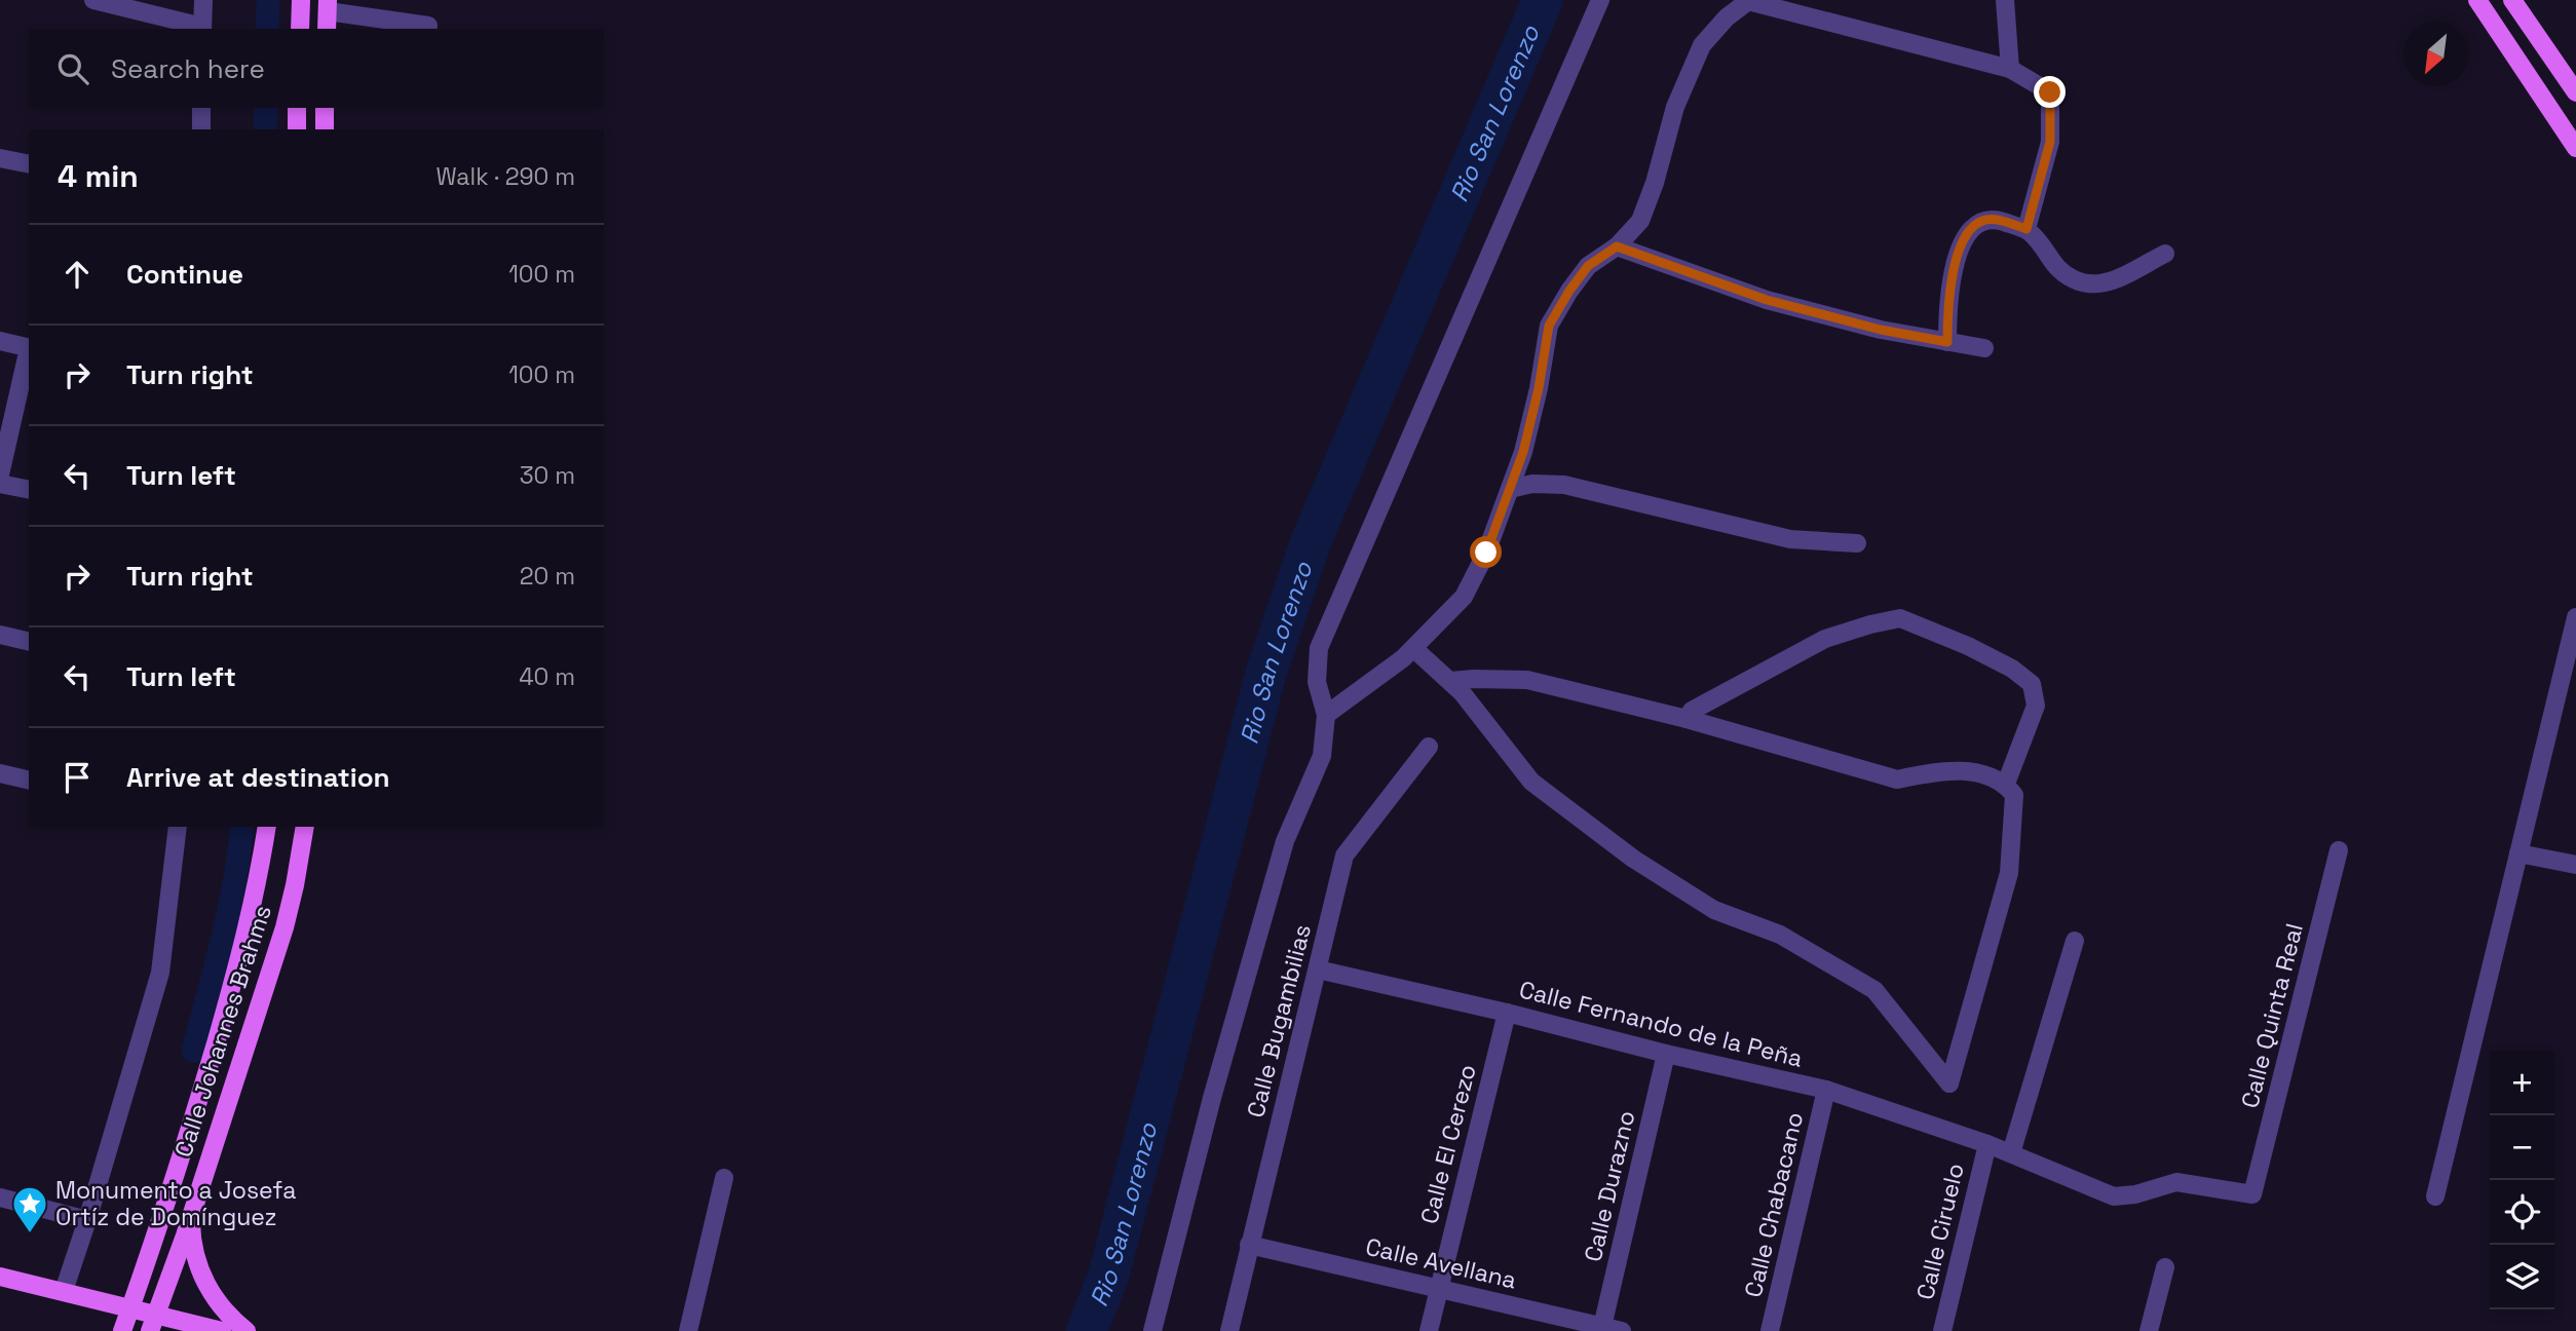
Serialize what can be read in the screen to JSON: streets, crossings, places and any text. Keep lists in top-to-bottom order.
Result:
{
  "streets": {
    "main road": ["Calle Johannes Brahms"],
    "street": [
      "Calle Quinta Real",
      "Calle Bugambilias",
      "Calle Fernando de la Peña",
      "Calle El Cerezo",
      "Calle Durazno",
      "Calle Chabacano",
      "Calle Ciruelo",
      "Calle Avellana"
    ]
  },
  "crossings": [
    ["Calle Quinta Real", "Calle Fernando de la Peña"],
    ["Calle Bugambilias", "Calle Fernando de la Peña"],
    ["Calle Bugambilias", "Calle Avellana"],
    ["Calle Fernando de la Peña", "Calle El Cerezo"],
    ["Calle Fernando de la Peña", "Calle Durazno"],
    ["Calle Fernando de la Peña", "Calle Chabacano"],
    ["Calle Fernando de la Peña", "Calle Ciruelo"],
    ["Calle El Cerezo", "Calle Avellana"],
    ["Calle Durazno", "Calle Avellana"]
  ],
  "water": ["Rio San Lorenzo"],
  "places": {
    "place": ["Monumento a Josefa Ortíz de Domínguez"]
  },
  "north": "bottom left",
  "page": {
    "search": "Search here",
    "heading": ["4 min", "Walk · 290 m"],
    "list": [
      ["Continue", "100 m"],
      ["Turn right", "100 m"],
      ["Turn left", "30 m"],
      ["Turn right", "20 m"],
      ["Turn left", "40 m"],
      "Arrive at destination"
    ],
    "map_buttons": ["+", "−"]
  }
}
